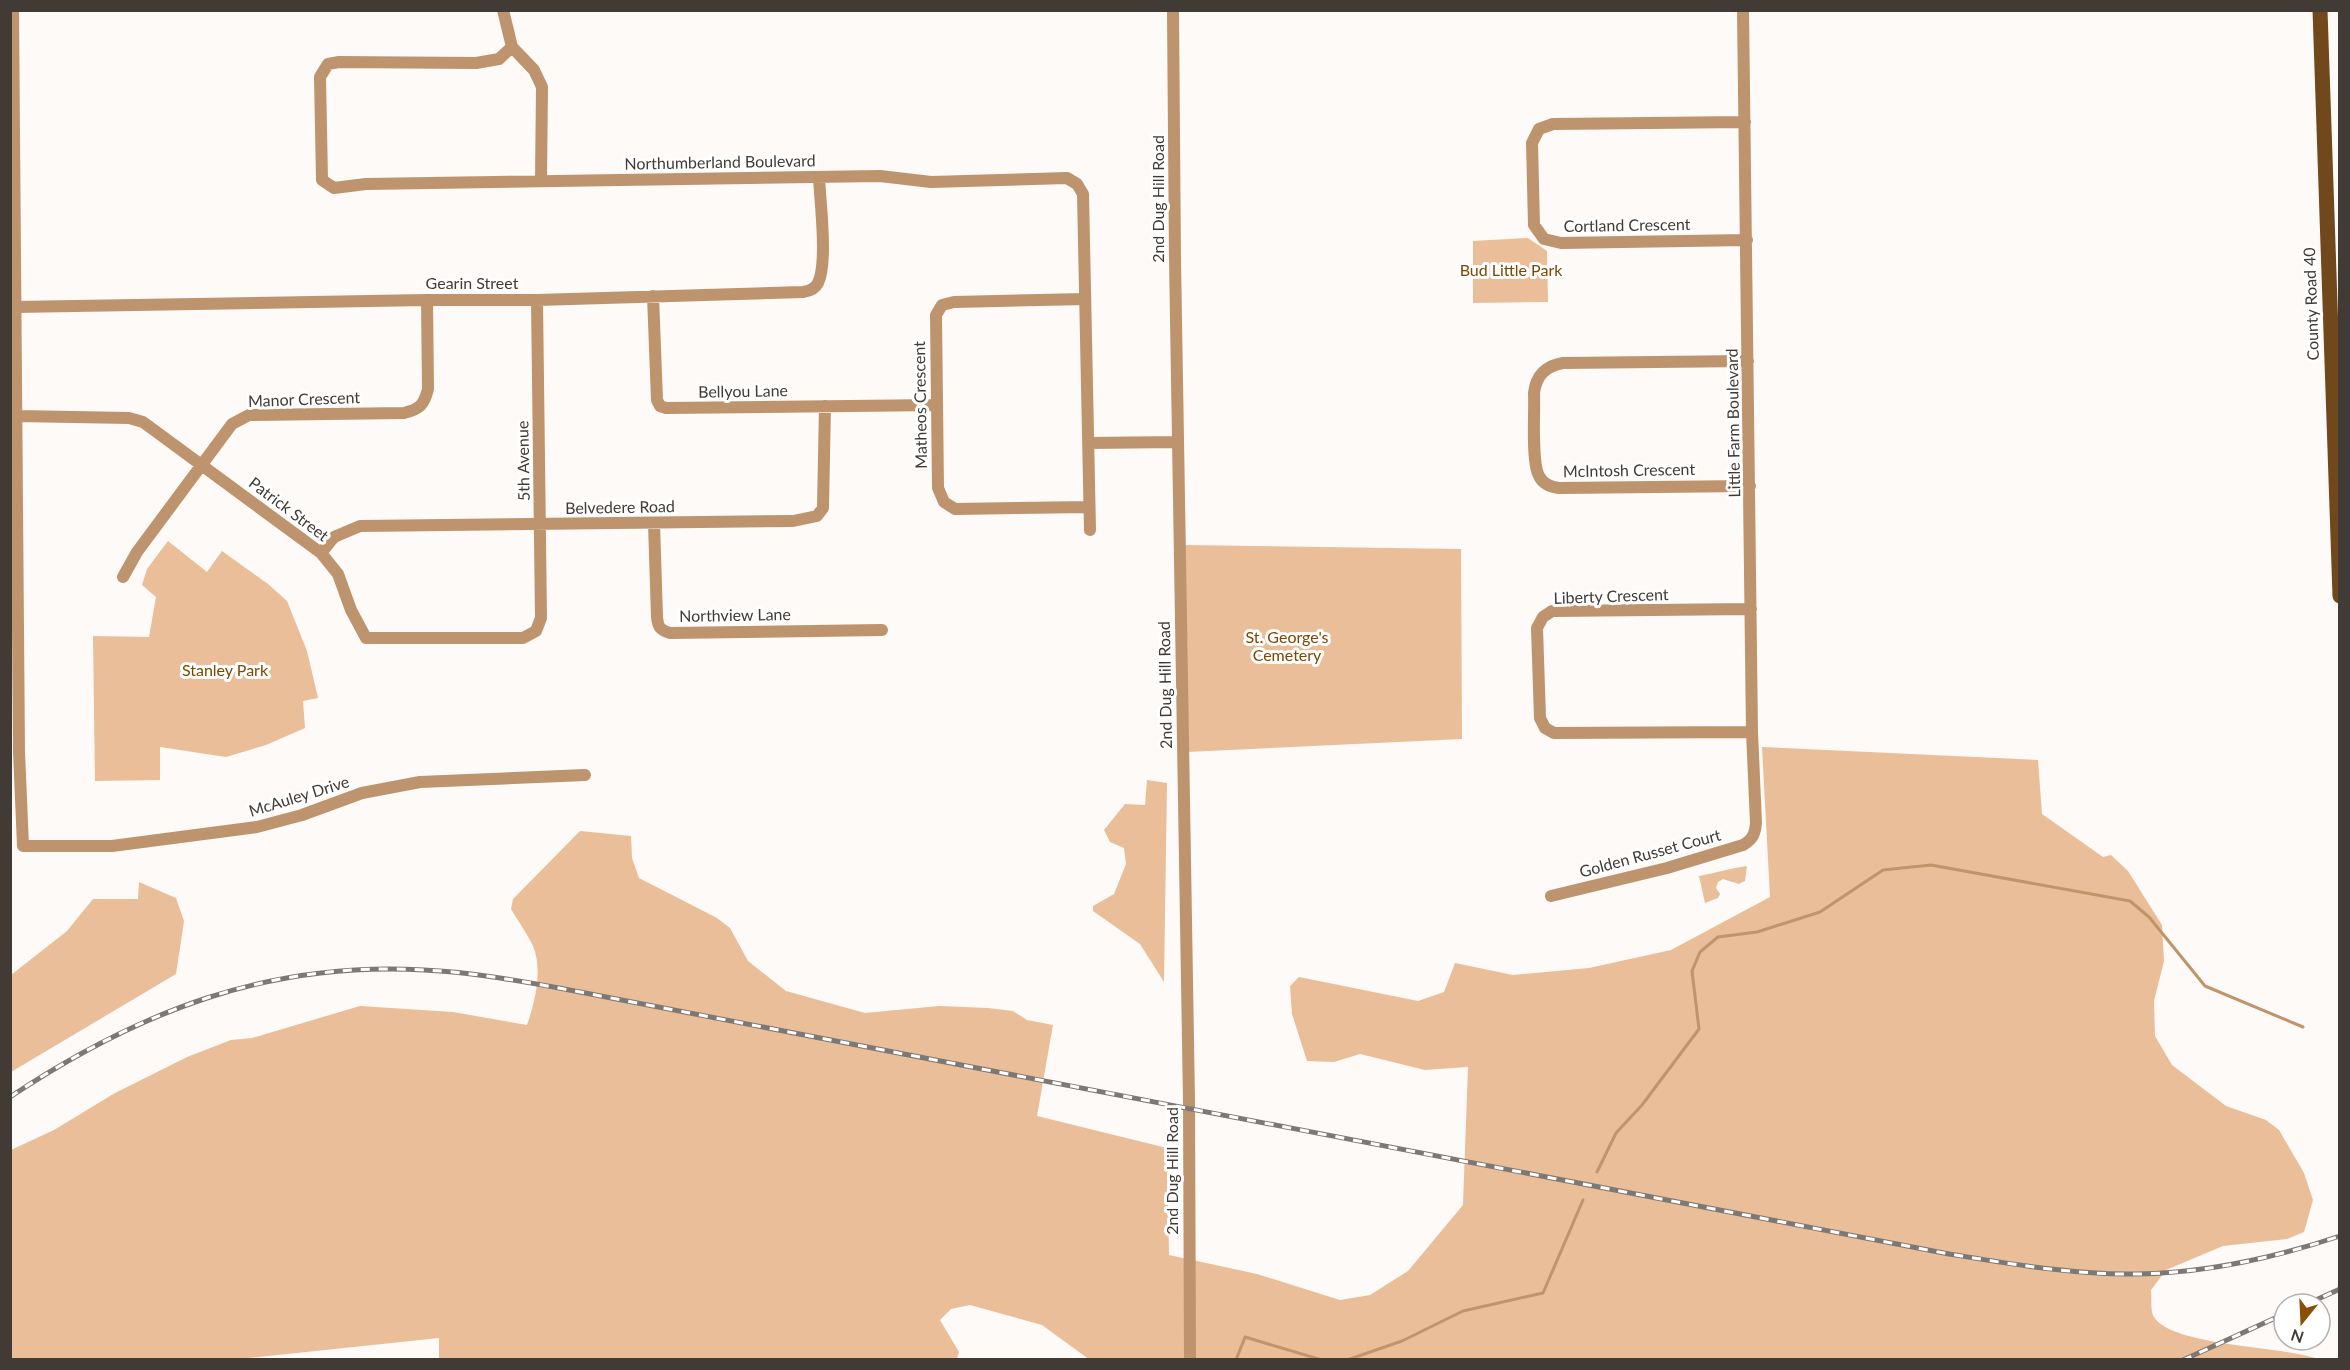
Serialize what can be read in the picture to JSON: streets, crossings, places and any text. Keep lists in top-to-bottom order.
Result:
{
  "streets": {
    "main road": ["County Road 40"],
    "street": [
      "Northumberland Boulevard",
      "2nd Dug Hill Road",
      "Cortland Crescent",
      "Gearin Street",
      "Bellyou Lane",
      "Manor Crescent",
      "Matheos Crescent",
      "Little Farm Boulevard",
      "5th Avenue",
      "McIntosh Crescent",
      "Belvedere Road",
      "Patrick Street",
      "Liberty Crescent",
      "Northview Lane",
      "McAuley Drive",
      "Golden Russet Court"
    ]
  },
  "crossings": [
    ["Northumberland Boulevard", "Gearin Street"],
    ["Northumberland Boulevard", "Matheos Crescent"],
    ["Cortland Crescent", "Little Farm Boulevard"],
    ["Gearin Street", "Bellyou Lane"],
    ["Gearin Street", "Manor Crescent"],
    ["Gearin Street", "5th Avenue"],
    ["Bellyou Lane", "Matheos Crescent"],
    ["Bellyou Lane", "Belvedere Road"],
    ["Manor Crescent", "Patrick Street"],
    ["Little Farm Boulevard", "McIntosh Crescent"],
    ["Little Farm Boulevard", "Liberty Crescent"],
    ["Little Farm Boulevard", "Golden Russet Court"],
    ["5th Avenue", "Belvedere Road"],
    ["5th Avenue", "Patrick Street"],
    ["Belvedere Road", "Patrick Street"],
    ["Belvedere Road", "Northview Lane"]
  ],
  "parks": ["Bud Little Park", "St. George's Cemetery", "Stanley Park"],
  "north": "bottom"
}
